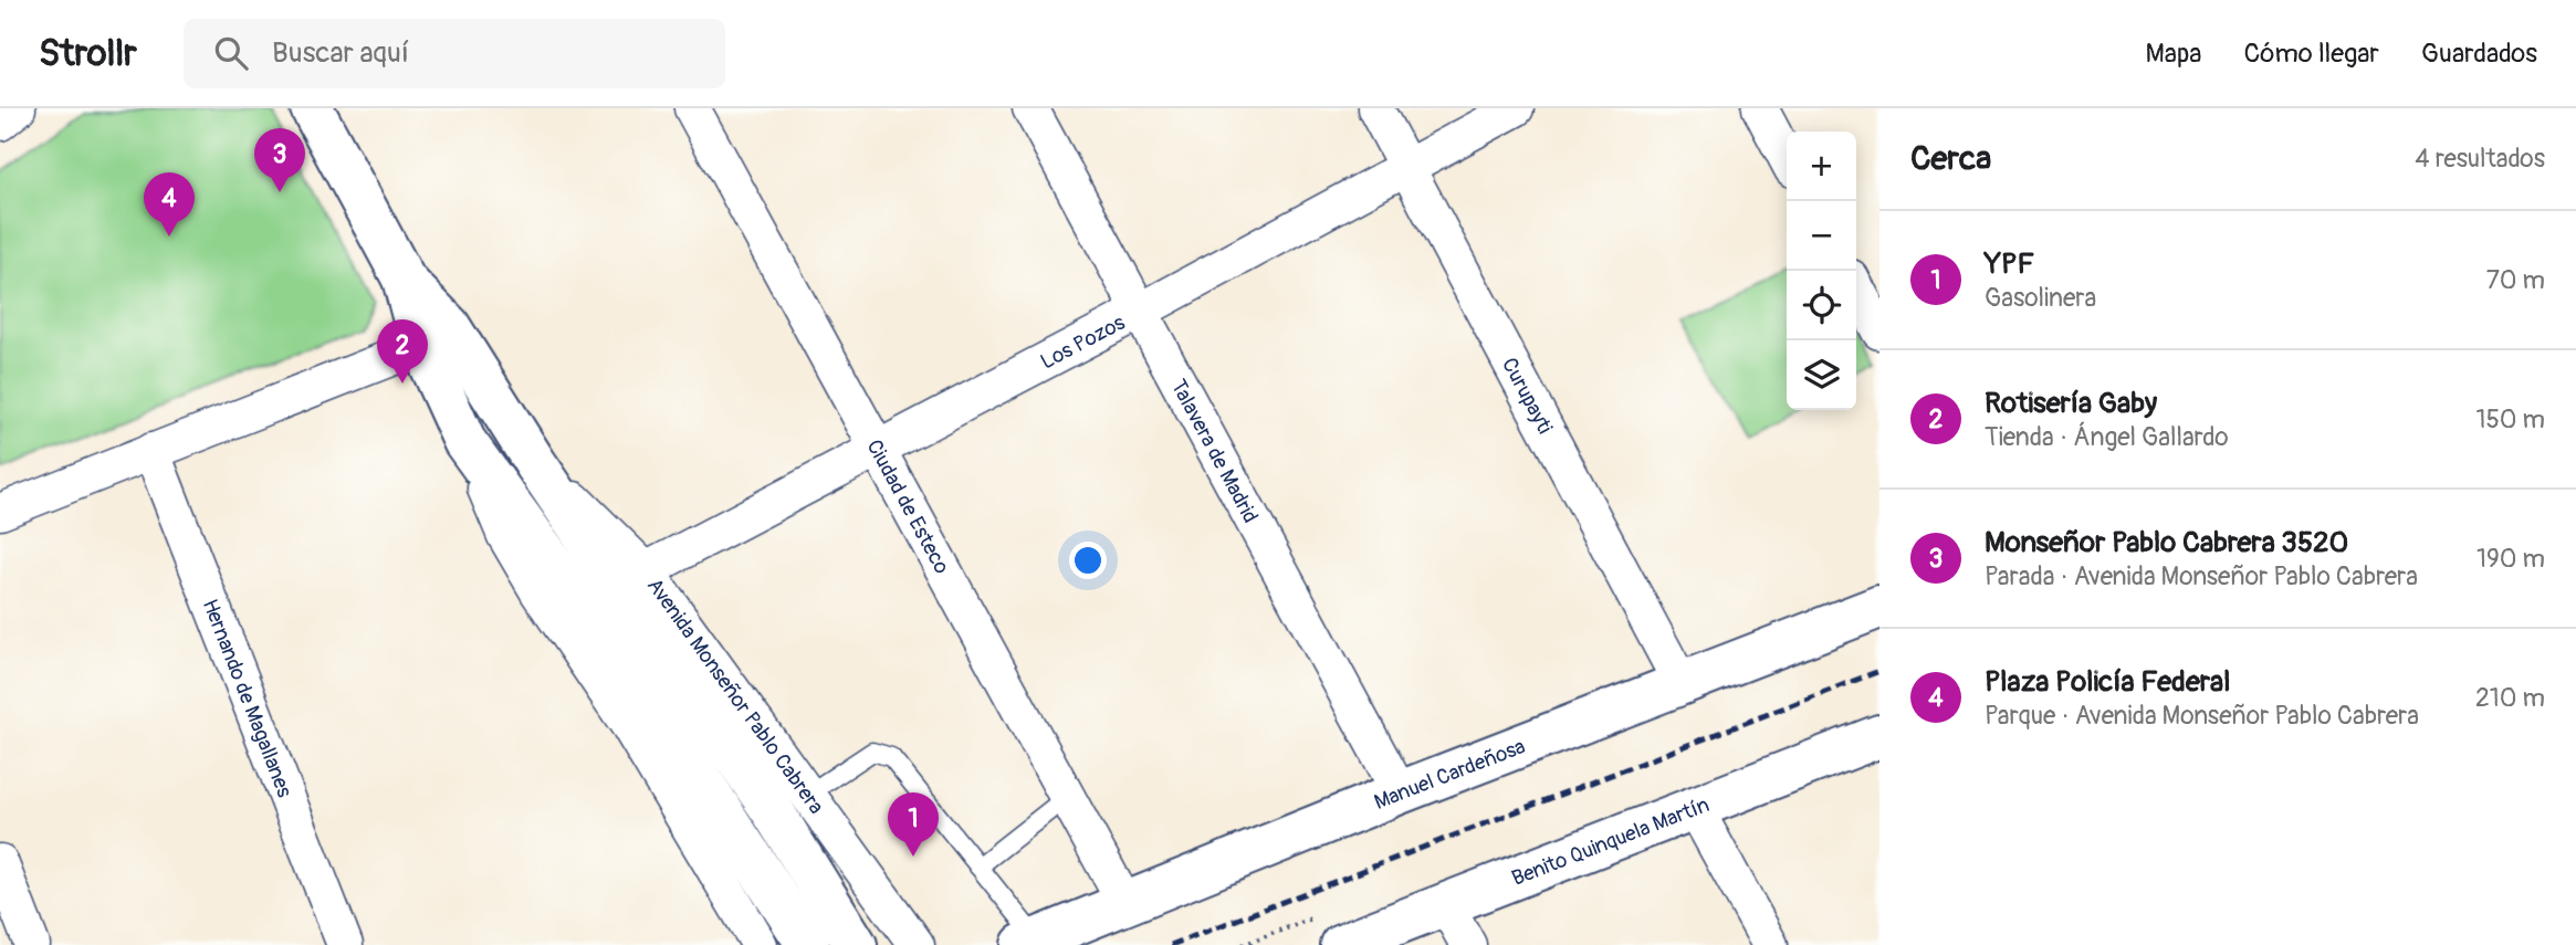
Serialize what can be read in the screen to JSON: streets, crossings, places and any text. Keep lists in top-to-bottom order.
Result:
{
  "streets": {
    "main road": ["Avenida Monseñor Pablo Cabrera", "Manuel Cardeñosa", "Benito Quinquela Martín"],
    "street": [
      "Los Pozos",
      "Curupayti",
      "Talavera de Madrid",
      "Ciudad de Esteco",
      "Hernando de Magallanes"
    ]
  },
  "crossings": [
    ["Los Pozos", "Curupayti"],
    ["Los Pozos", "Talavera de Madrid"],
    ["Los Pozos", "Ciudad de Esteco"],
    ["Los Pozos", "Avenida Monseñor Pablo Cabrera"],
    ["Curupayti", "Manuel Cardeñosa"],
    ["Talavera de Madrid", "Manuel Cardeñosa"],
    ["Ciudad de Esteco", "Manuel Cardeñosa"]
  ],
  "page": {
    "header": "Strollr",
    "search": "Buscar aquí",
    "nav": ["Mapa", "Cómo llegar", "Guardados"],
    "heading": ["Cerca", "4 resultados"],
    "pins": [
      "3",
      "4",
      "2",
      "1"
    ],
    "map_buttons": ["+", "−"],
    "list": [
      {
        "mark": "1",
        "name": "YPF",
        "note": "Gasolinera",
        "value": "70 m"
      },
      {
        "mark": "2",
        "name": "Rotisería Gaby",
        "note": "Tienda · Ángel Gallardo",
        "value": "150 m"
      },
      {
        "mark": "3",
        "name": "Monseñor Pablo Cabrera 3520",
        "note": "Parada · Avenida Monseñor Pablo Cabrera",
        "value": "190 m"
      },
      {
        "mark": "4",
        "name": "Plaza Policía Federal",
        "note": "Parque · Avenida Monseñor Pablo Cabrera",
        "value": "210 m"
      }
    ]
  }
}
